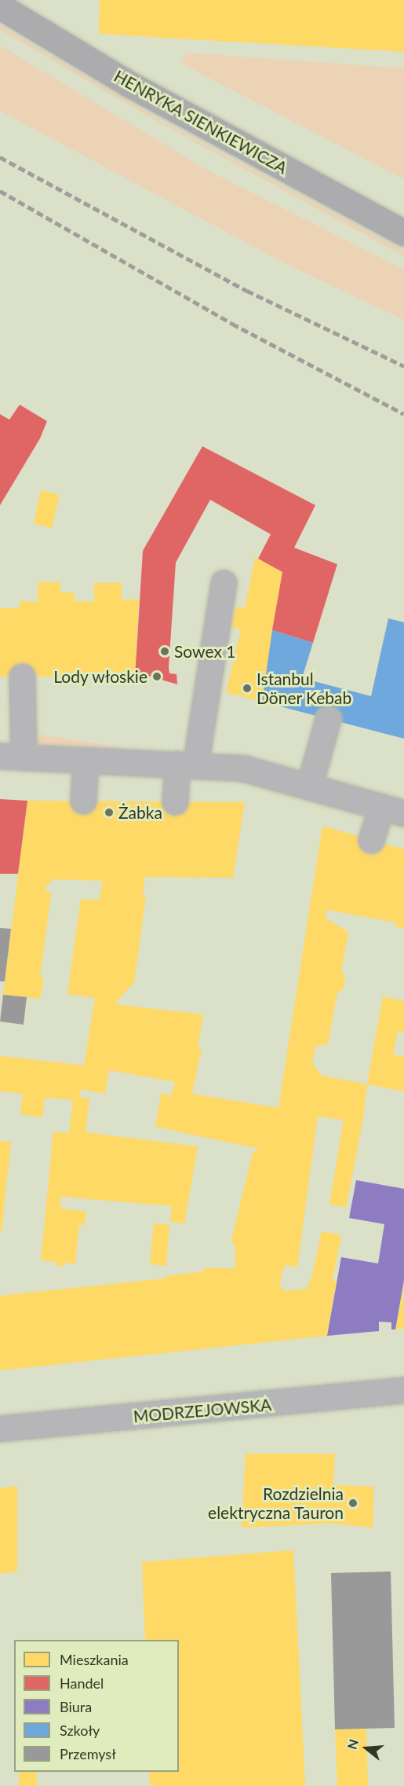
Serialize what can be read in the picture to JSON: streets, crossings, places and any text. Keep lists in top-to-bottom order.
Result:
{
  "streets": {
    "street": ["HENRYKA SIENKIEWICZA", "MODRZEJOWSKA"]
  },
  "places": [
    "Sowex 1",
    "Lody włoskie",
    "Istanbul Döner Kebab",
    "Żabka",
    "Rozdzielnia elektryczna Tauron"
  ],
  "legend": [
    "Mieszkania",
    "Handel",
    "Biura",
    "Szkoły",
    "Przemysł"
  ],
  "north": "left"
}
